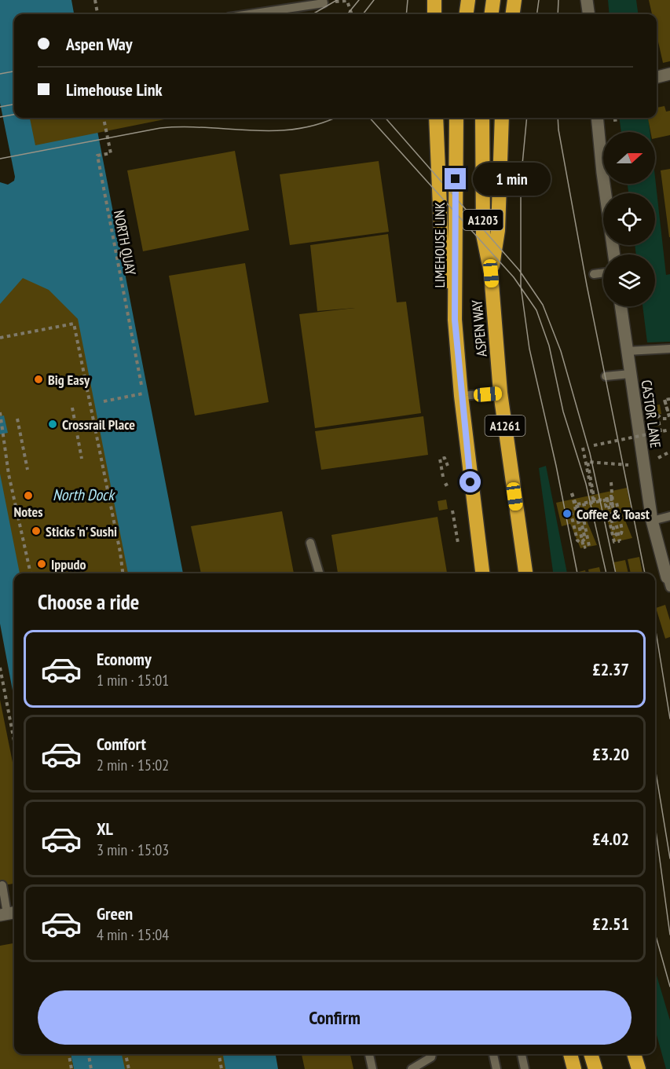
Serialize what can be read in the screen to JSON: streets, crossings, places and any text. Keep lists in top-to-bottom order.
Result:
{
  "streets": {
    "highway": [
      "A1203",
      "LIMEHOUSE LINK",
      "ASPEN WAY",
      "A1261"
    ],
    "street": ["CASTOR LANE"],
    "path": ["NORTH QUAY"]
  },
  "crossings": [
    ["A1203", "ASPEN WAY"],
    ["A1203", "A1261"],
    ["LIMEHOUSE LINK", "ASPEN WAY"],
    ["LIMEHOUSE LINK", "A1261"],
    ["ASPEN WAY", "A1261"]
  ],
  "water": ["North Dock"],
  "places": [
    "Big Easy",
    "Crossrail Place",
    "Notes",
    "Coffee & Toast",
    "Sticks 'n' Sushi",
    "Ippudo"
  ],
  "north": "right",
  "page": {
    "banner": ["Aspen Way", "Limehouse Link"],
    "bubble": "1 min",
    "heading": "Choose a ride",
    "list": [
      {
        "name": "Economy",
        "note": "1 min · 15:01",
        "value": "£2.37"
      },
      {
        "name": "Comfort",
        "note": "2 min · 15:02",
        "value": "£3.20"
      },
      {
        "name": "XL",
        "note": "3 min · 15:03",
        "value": "£4.02"
      },
      {
        "name": "Green",
        "note": "4 min · 15:04",
        "value": "£2.51"
      }
    ],
    "buttons": "Confirm"
  }
}
